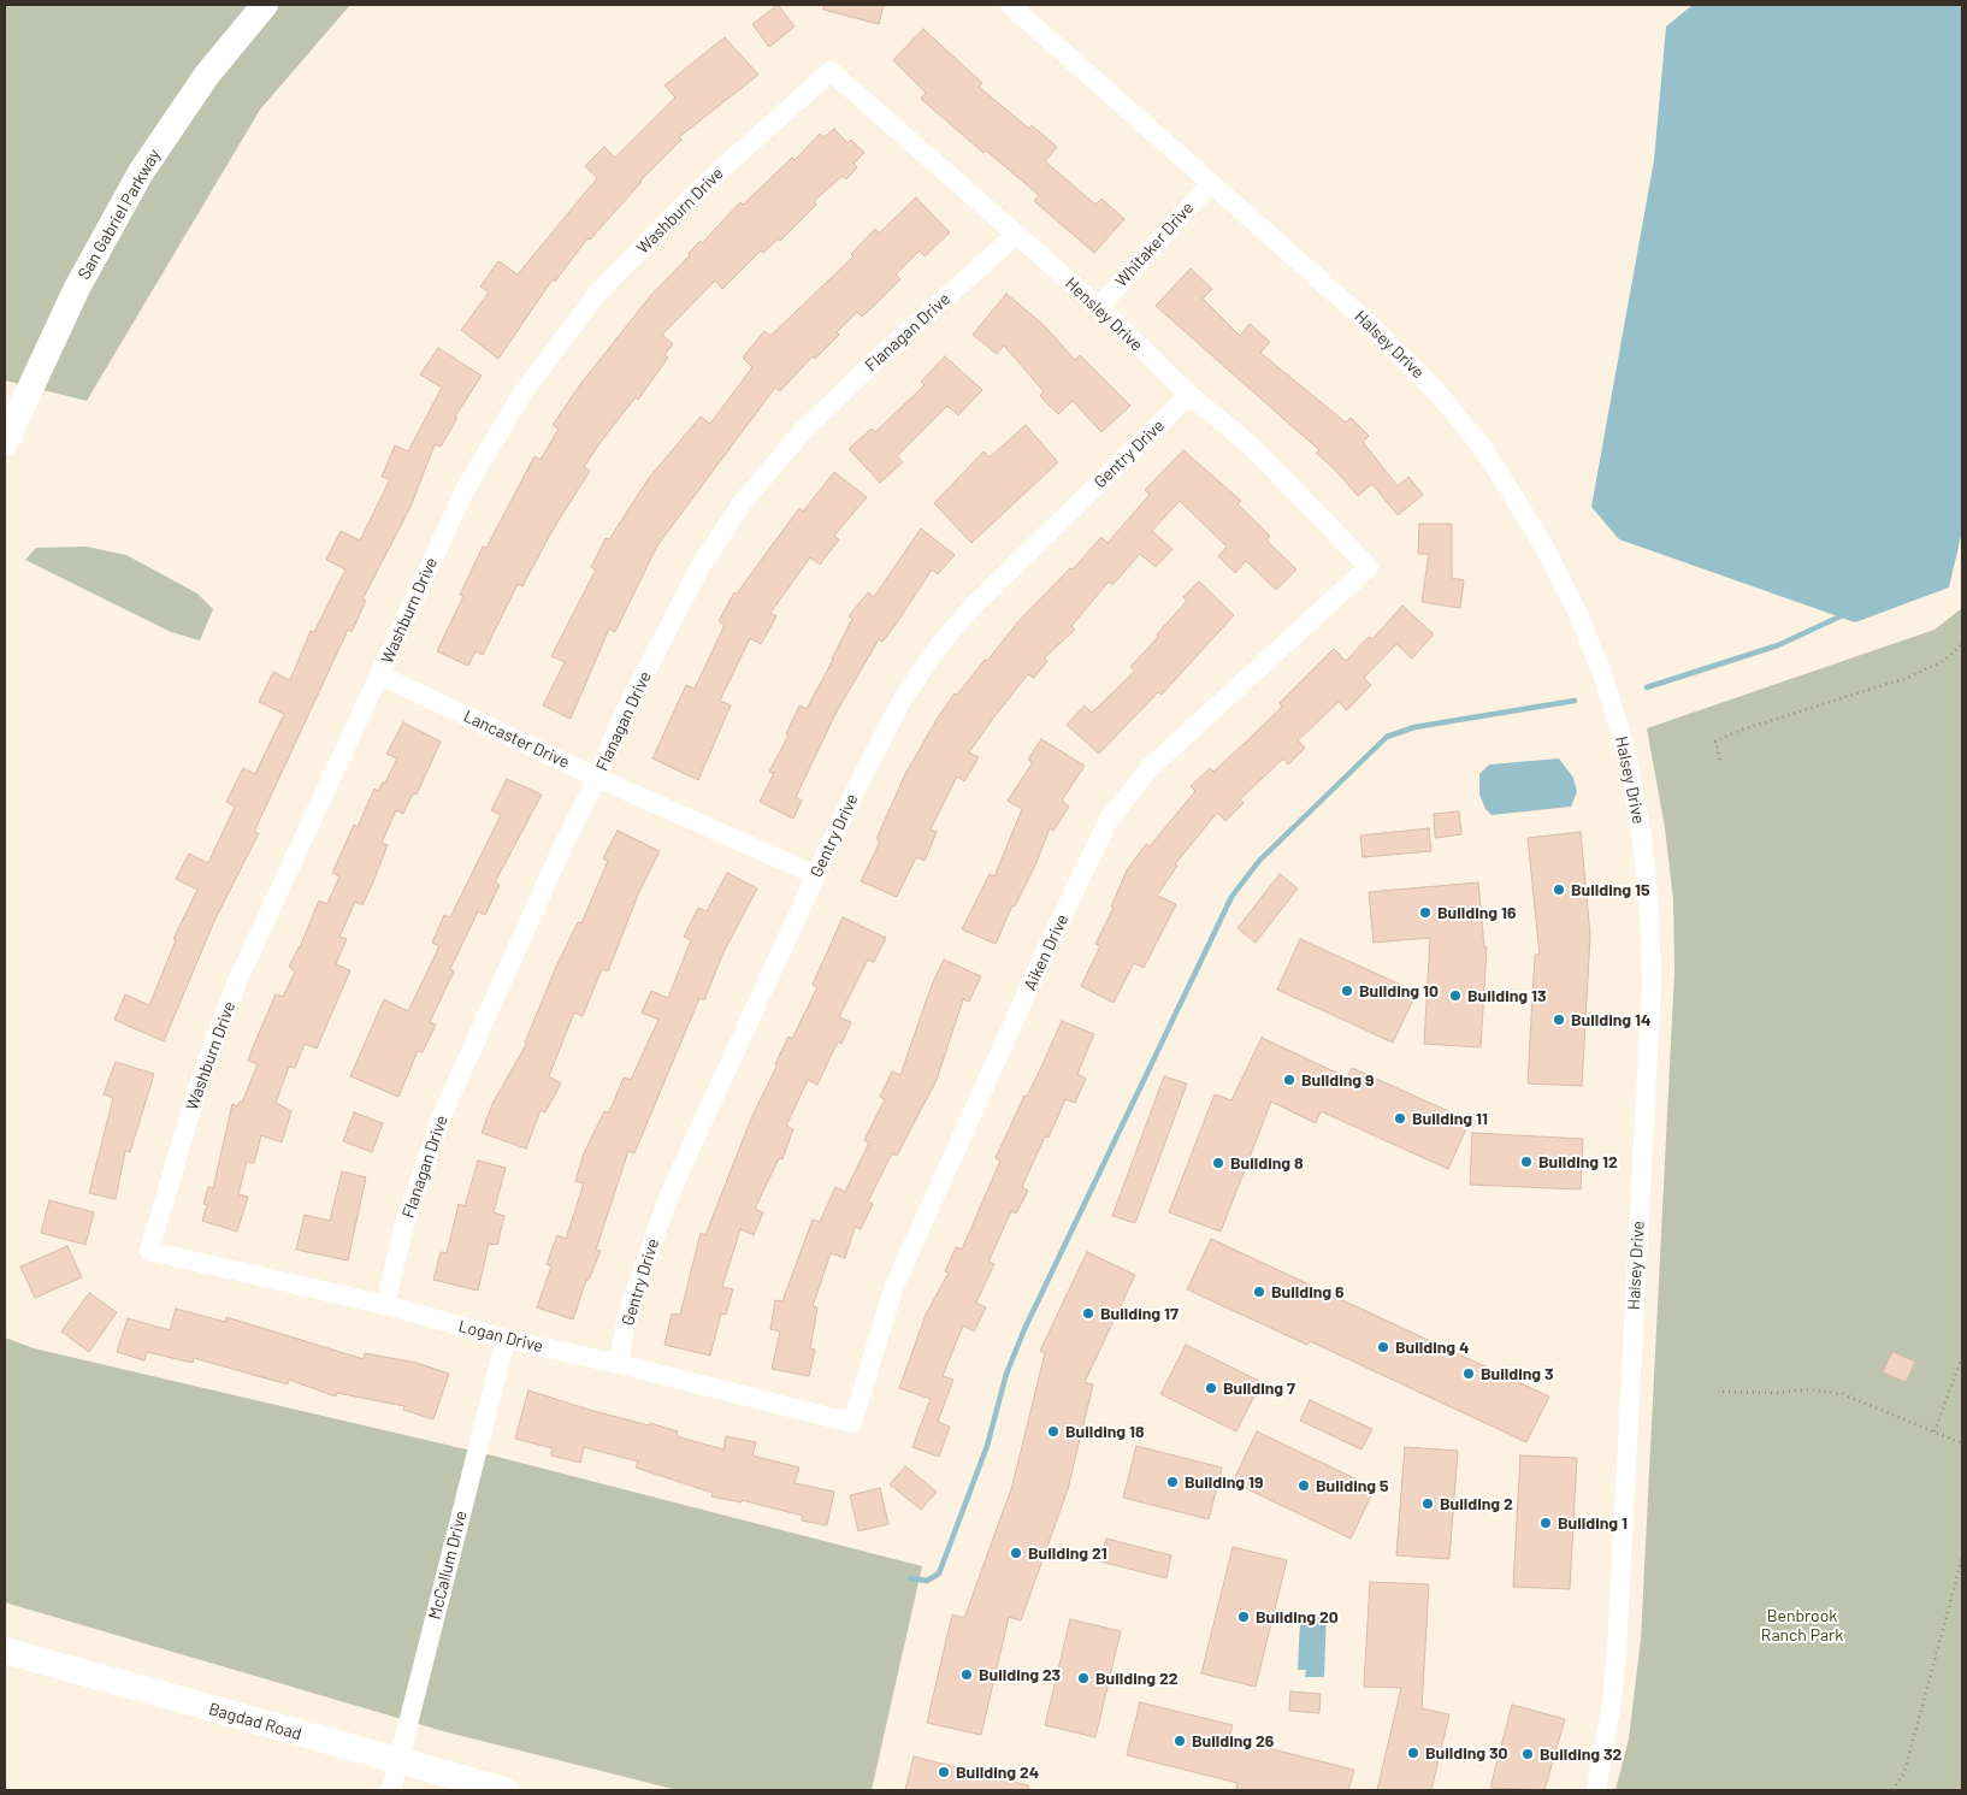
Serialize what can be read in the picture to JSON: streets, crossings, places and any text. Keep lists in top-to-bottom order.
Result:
{
  "streets": {
    "street": [
      "Washburn Drive",
      "San Gabriel Parkway",
      "Whitaker Drive",
      "Hensley Drive",
      "Flanagan Drive",
      "Halsey Drive",
      "Gentry Drive",
      "Lancaster Drive",
      "Aiken Drive",
      "Logan Drive",
      "McCallum Drive",
      "Bagdad Road"
    ]
  },
  "crossings": [
    ["Washburn Drive", "Hensley Drive"],
    ["Washburn Drive", "Lancaster Drive"],
    ["Washburn Drive", "Logan Drive"],
    ["Whitaker Drive", "Hensley Drive"],
    ["Whitaker Drive", "Halsey Drive"],
    ["Hensley Drive", "Flanagan Drive"],
    ["Hensley Drive", "Gentry Drive"],
    ["Hensley Drive", "Aiken Drive"],
    ["Flanagan Drive", "Lancaster Drive"],
    ["Flanagan Drive", "Logan Drive"],
    ["Gentry Drive", "Lancaster Drive"],
    ["Gentry Drive", "Logan Drive"],
    ["Aiken Drive", "Logan Drive"],
    ["Logan Drive", "McCallum Drive"],
    ["McCallum Drive", "Bagdad Road"]
  ],
  "parks": ["Benbrook Ranch Park"],
  "places": [
    "Building 15",
    "Building 16",
    "Building 10",
    "Building 13",
    "Building 14",
    "Building 9",
    "Building 11",
    "Building 12",
    "Building 8",
    "Building 6",
    "Building 17",
    "Building 4",
    "Building 3",
    "Building 7",
    "Building 18",
    "Building 19",
    "Building 5",
    "Building 2",
    "Building 1",
    "Building 21",
    "Building 20",
    "Building 23",
    "Building 22",
    "Building 26",
    "Building 30",
    "Building 32",
    "Building 24"
  ]
}
